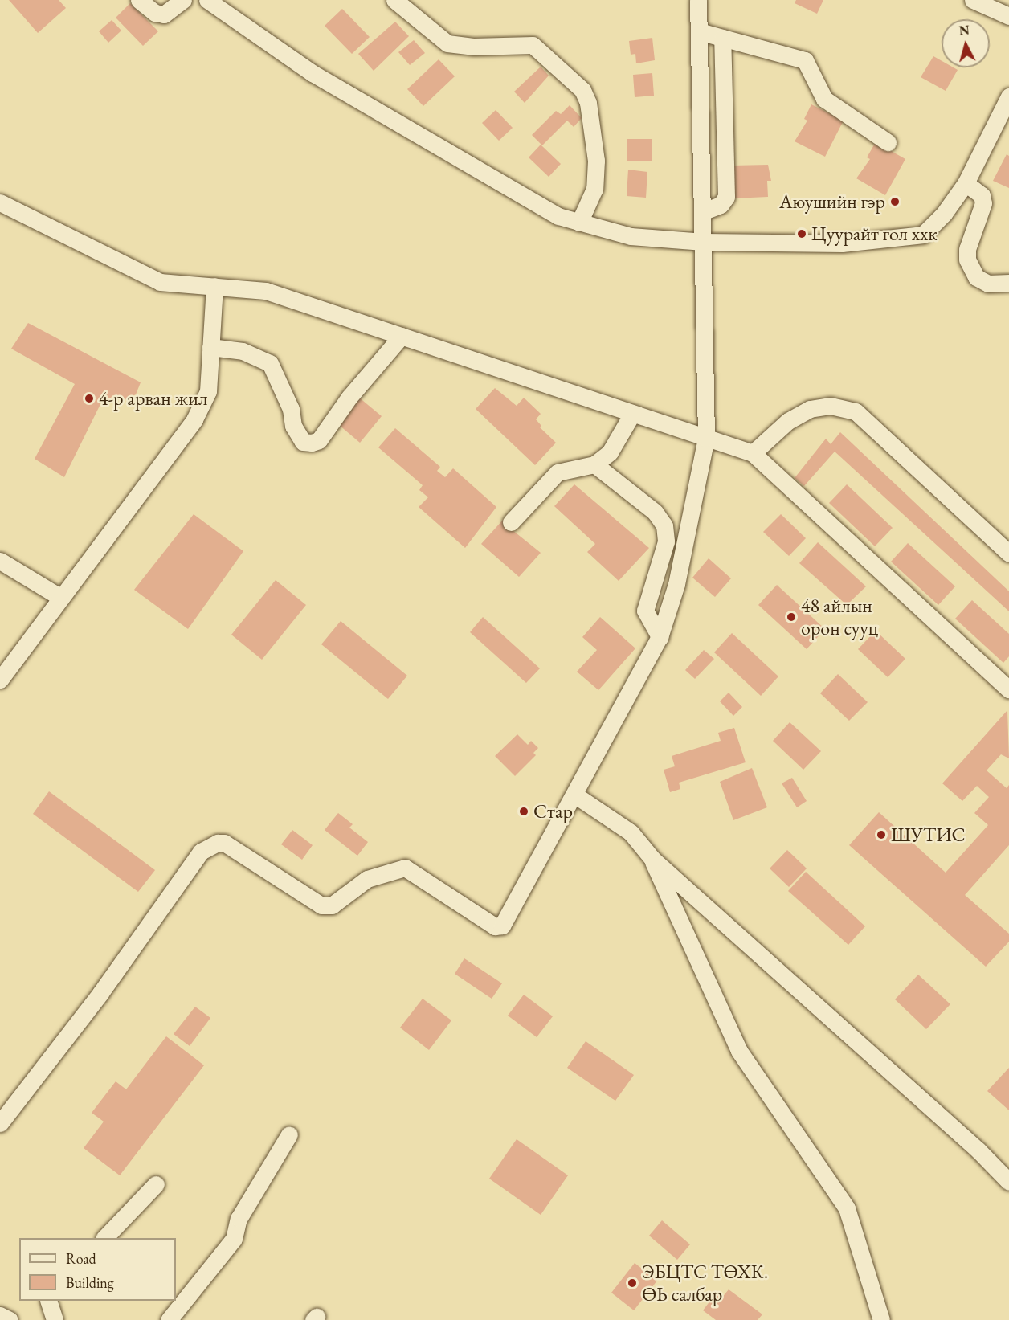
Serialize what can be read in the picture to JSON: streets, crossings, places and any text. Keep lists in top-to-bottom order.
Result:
{
  "places": [
    "Аюушийн гэр",
    "Цуурайт гол ххк",
    "4-р арван жил",
    "48 айлын орон сууц",
    "Стар",
    "ШУТИС",
    "ЭБЦТС ТӨХК. ӨЬ салбар"
  ],
  "legend": ["Road", "Building"],
  "north": "top"
}
